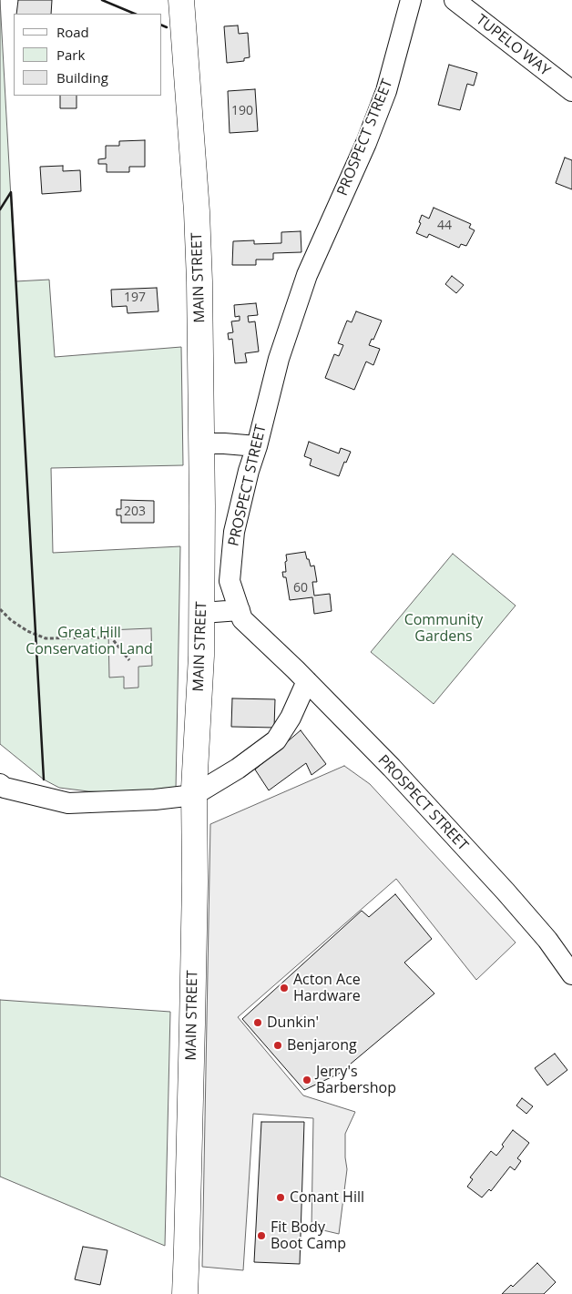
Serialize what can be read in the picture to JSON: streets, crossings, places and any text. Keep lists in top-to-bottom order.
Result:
{
  "streets": {
    "main road": ["MAIN STREET"],
    "street": ["TUPELO WAY", "PROSPECT STREET"]
  },
  "parks": ["Community Gardens", "Great Hill Conservation Land"],
  "places": [
    "Acton Ace Hardware",
    "Dunkin'",
    "Benjarong",
    "Jerry's Barbershop",
    "Conant Hill",
    "Fit Body Boot Camp"
  ],
  "house_numbers": [
    "190",
    "44",
    "197",
    "203",
    "60"
  ],
  "legend": ["Road", "Park", "Building"]
}
